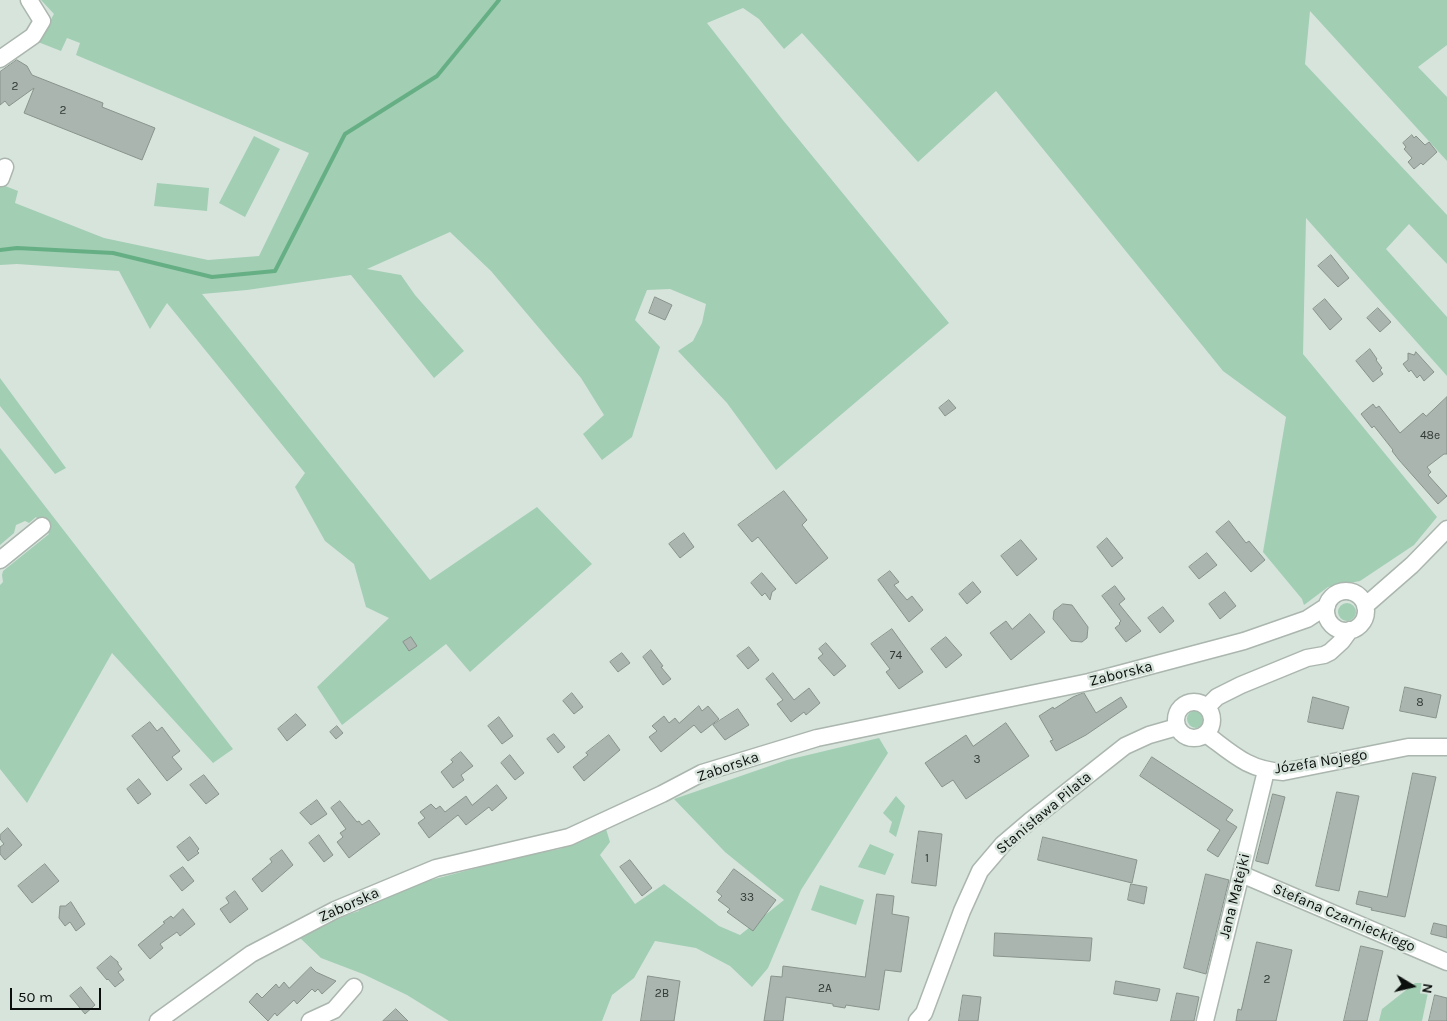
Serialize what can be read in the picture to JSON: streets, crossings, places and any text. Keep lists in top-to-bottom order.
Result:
{
  "streets": {
    "street": [
      "Zaborska",
      "Józefa Nojego",
      "Stanisława Pilata",
      "Jana Matejki",
      "Stefana Czarnieckiego"
    ]
  },
  "crossings": [
    ["Józefa Nojego", "Stanisława Pilata"],
    ["Józefa Nojego", "Jana Matejki"],
    ["Jana Matejki", "Stefana Czarnieckiego"]
  ],
  "house_numbers": [
    "2",
    "2",
    "48e",
    "74",
    "8",
    "3",
    "1",
    "33",
    "2",
    "2A",
    "2B"
  ],
  "scale_bar": "50 m",
  "north": "right"
}
